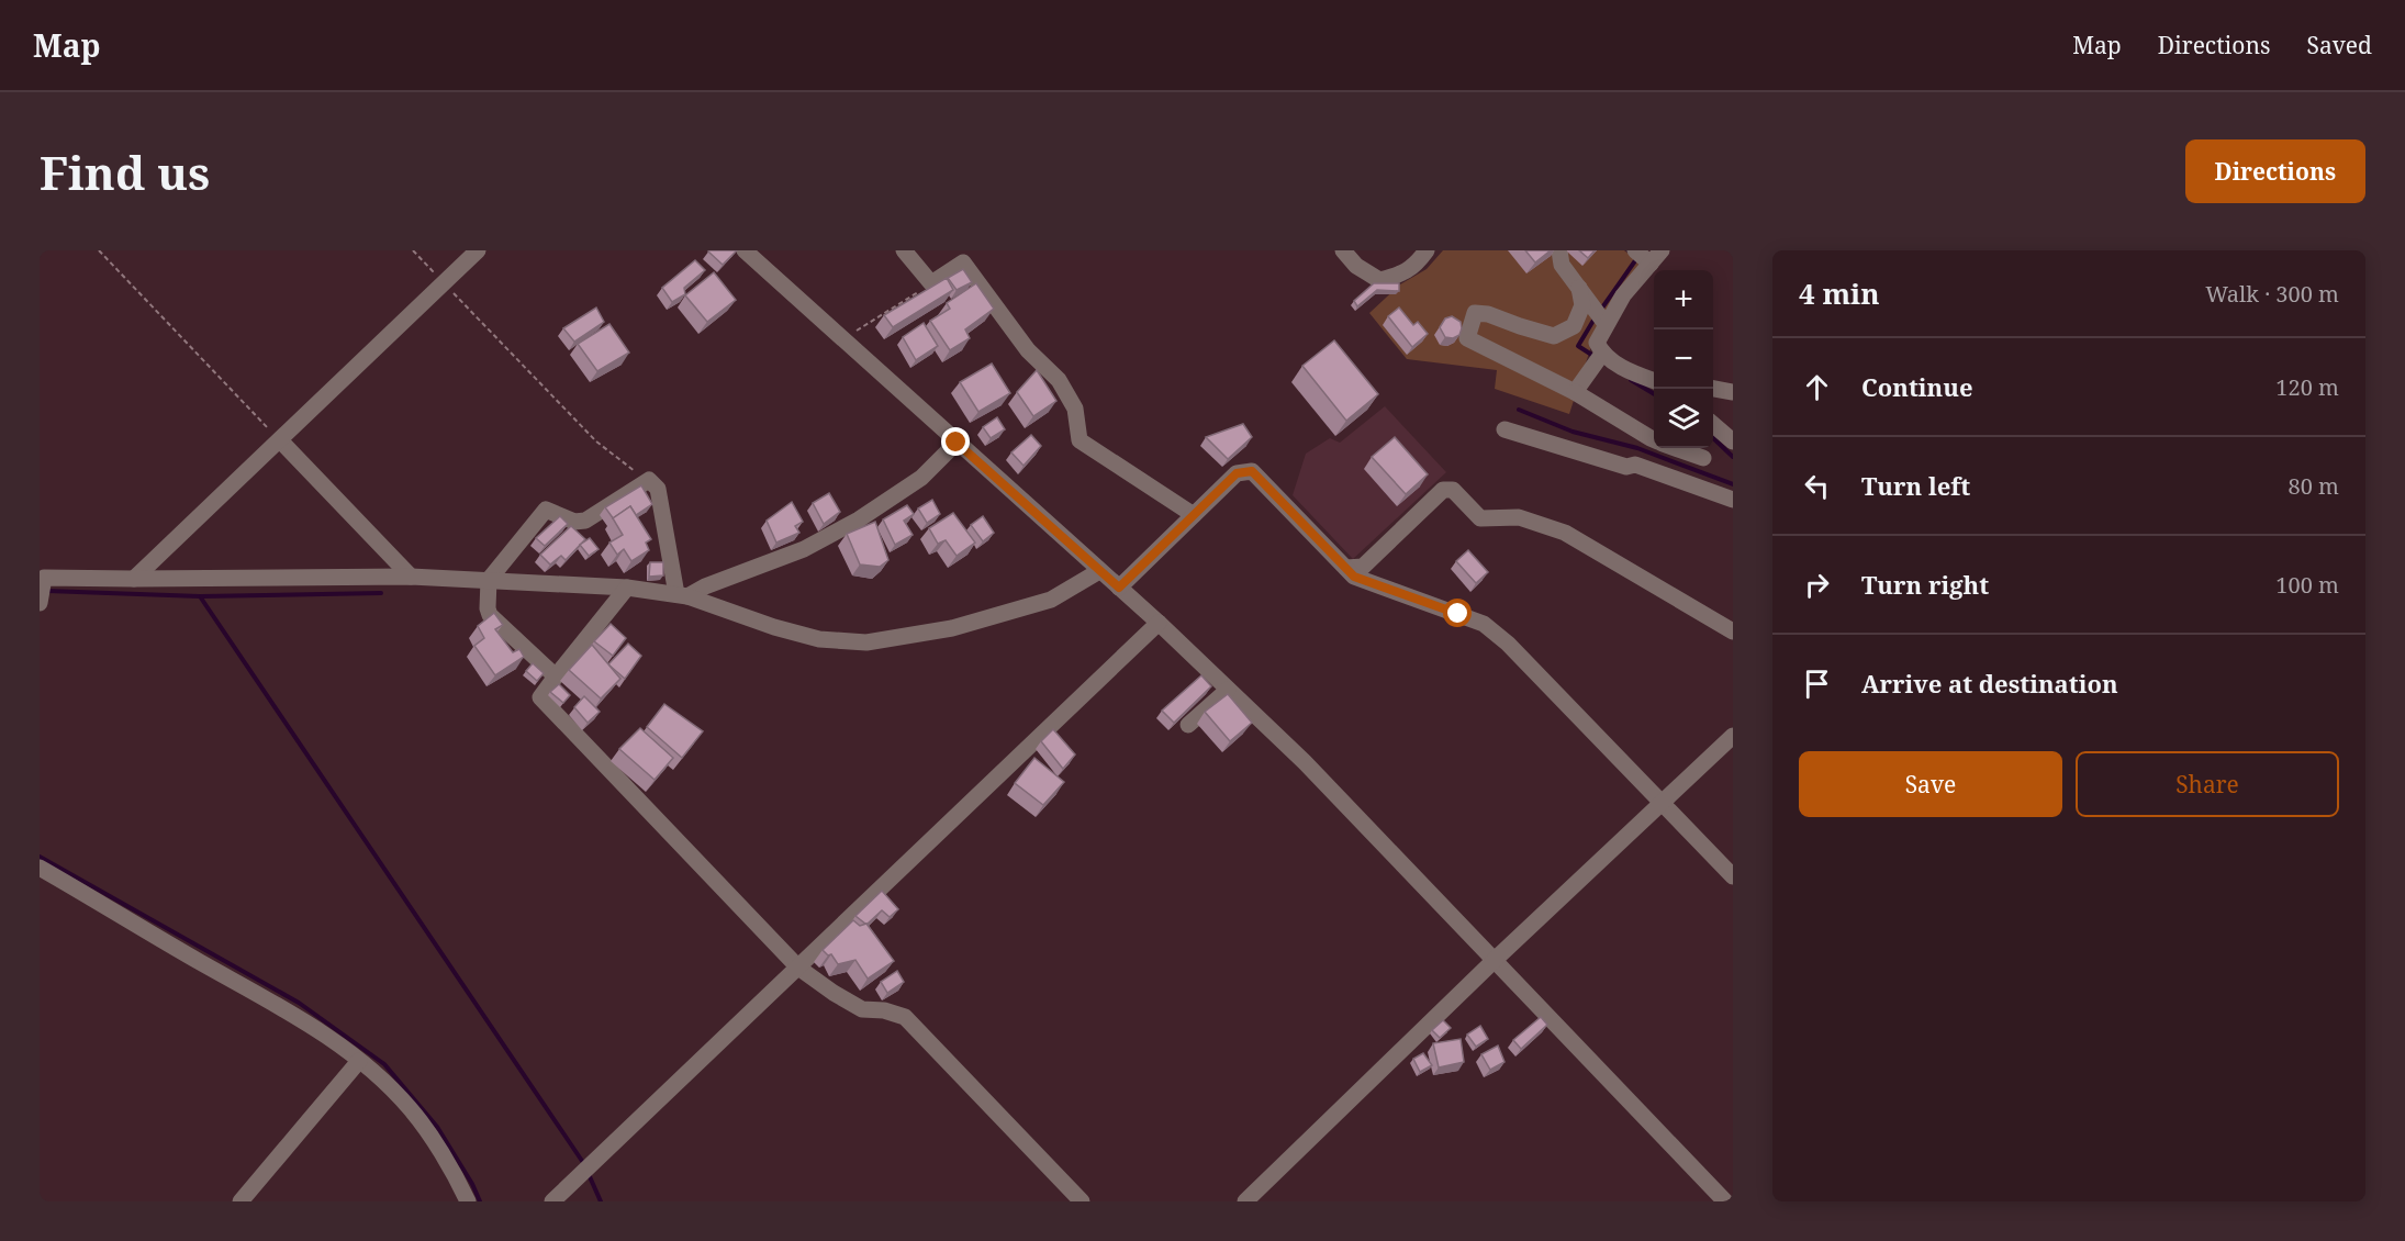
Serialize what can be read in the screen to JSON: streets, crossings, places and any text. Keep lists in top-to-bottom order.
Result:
{
  "page": {
    "header": "Map",
    "nav": ["Map", "Directions", "Saved"],
    "buttons": [
      "Directions",
      ["Save", "Share"]
    ],
    "title": "Find us",
    "heading": ["4 min", "Walk · 300 m"],
    "map_buttons": ["+", "−"],
    "list": [
      ["Continue", "120 m"],
      ["Turn left", "80 m"],
      ["Turn right", "100 m"],
      "Arrive at destination"
    ]
  }
}
